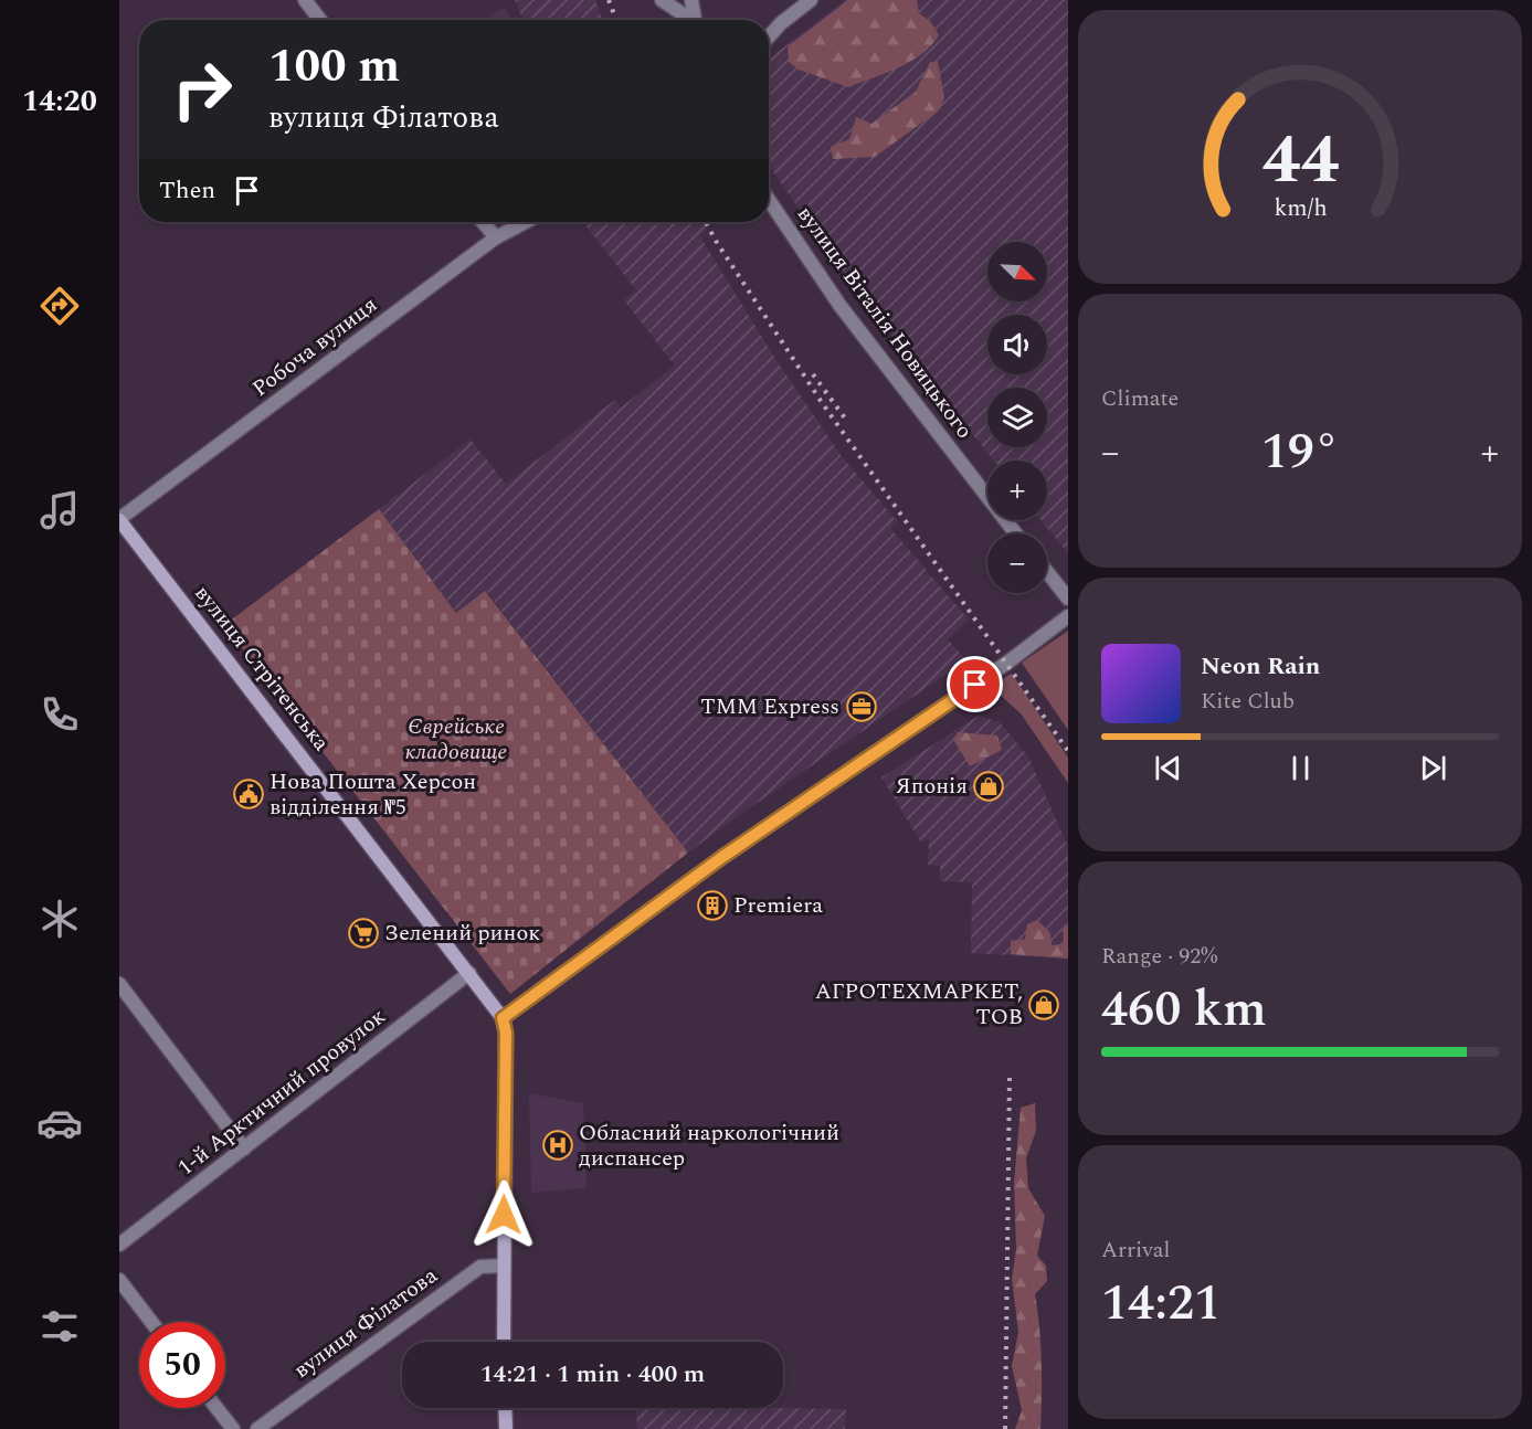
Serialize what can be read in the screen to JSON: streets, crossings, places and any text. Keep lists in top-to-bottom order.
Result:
{
  "streets": {
    "main road": ["вулиця Стрітенська"],
    "street": [
      "вулиця Віталія Новицького",
      "Робоча вулиця",
      "1-й Арктичний провулок",
      "вулиця Філатова"
    ]
  },
  "crossings": [
    ["Робоча вулиця", "вулиця Стрітенська"],
    ["вулиця Стрітенська", "1-й Арктичний провулок"]
  ],
  "parks": ["Єврейське кладовище"],
  "places": {
    "office": ["TMM Express"],
    "shop": ["Японія", "АГРОТЕХМАРКЕТ, ТОВ"],
    "public building": ["Нова Пошта Херсон відділення №5"],
    "building": ["Premiera"],
    "supermarket": ["Зелений ринок"],
    "hospital": ["Обласний наркологічний диспансер"]
  },
  "north": "bottom right",
  "page": {
    "tabs": "14:20",
    "turn": ["100 m", "вулиця Філатова"],
    "then": "Then",
    "map_buttons": ["+", "−"],
    "tile": [
      "Climate",
      ["Range · 92%", "460 km"],
      ["Arrival", "14:21"]
    ],
    "heat": ["−", "19°", "+"],
    "song": ["Neon Rain", "Kite Club"],
    "limit": "50",
    "trip": "14:21 · 1 min · 400 m",
    "gauge": ["44", "km/h"]
  }
}
